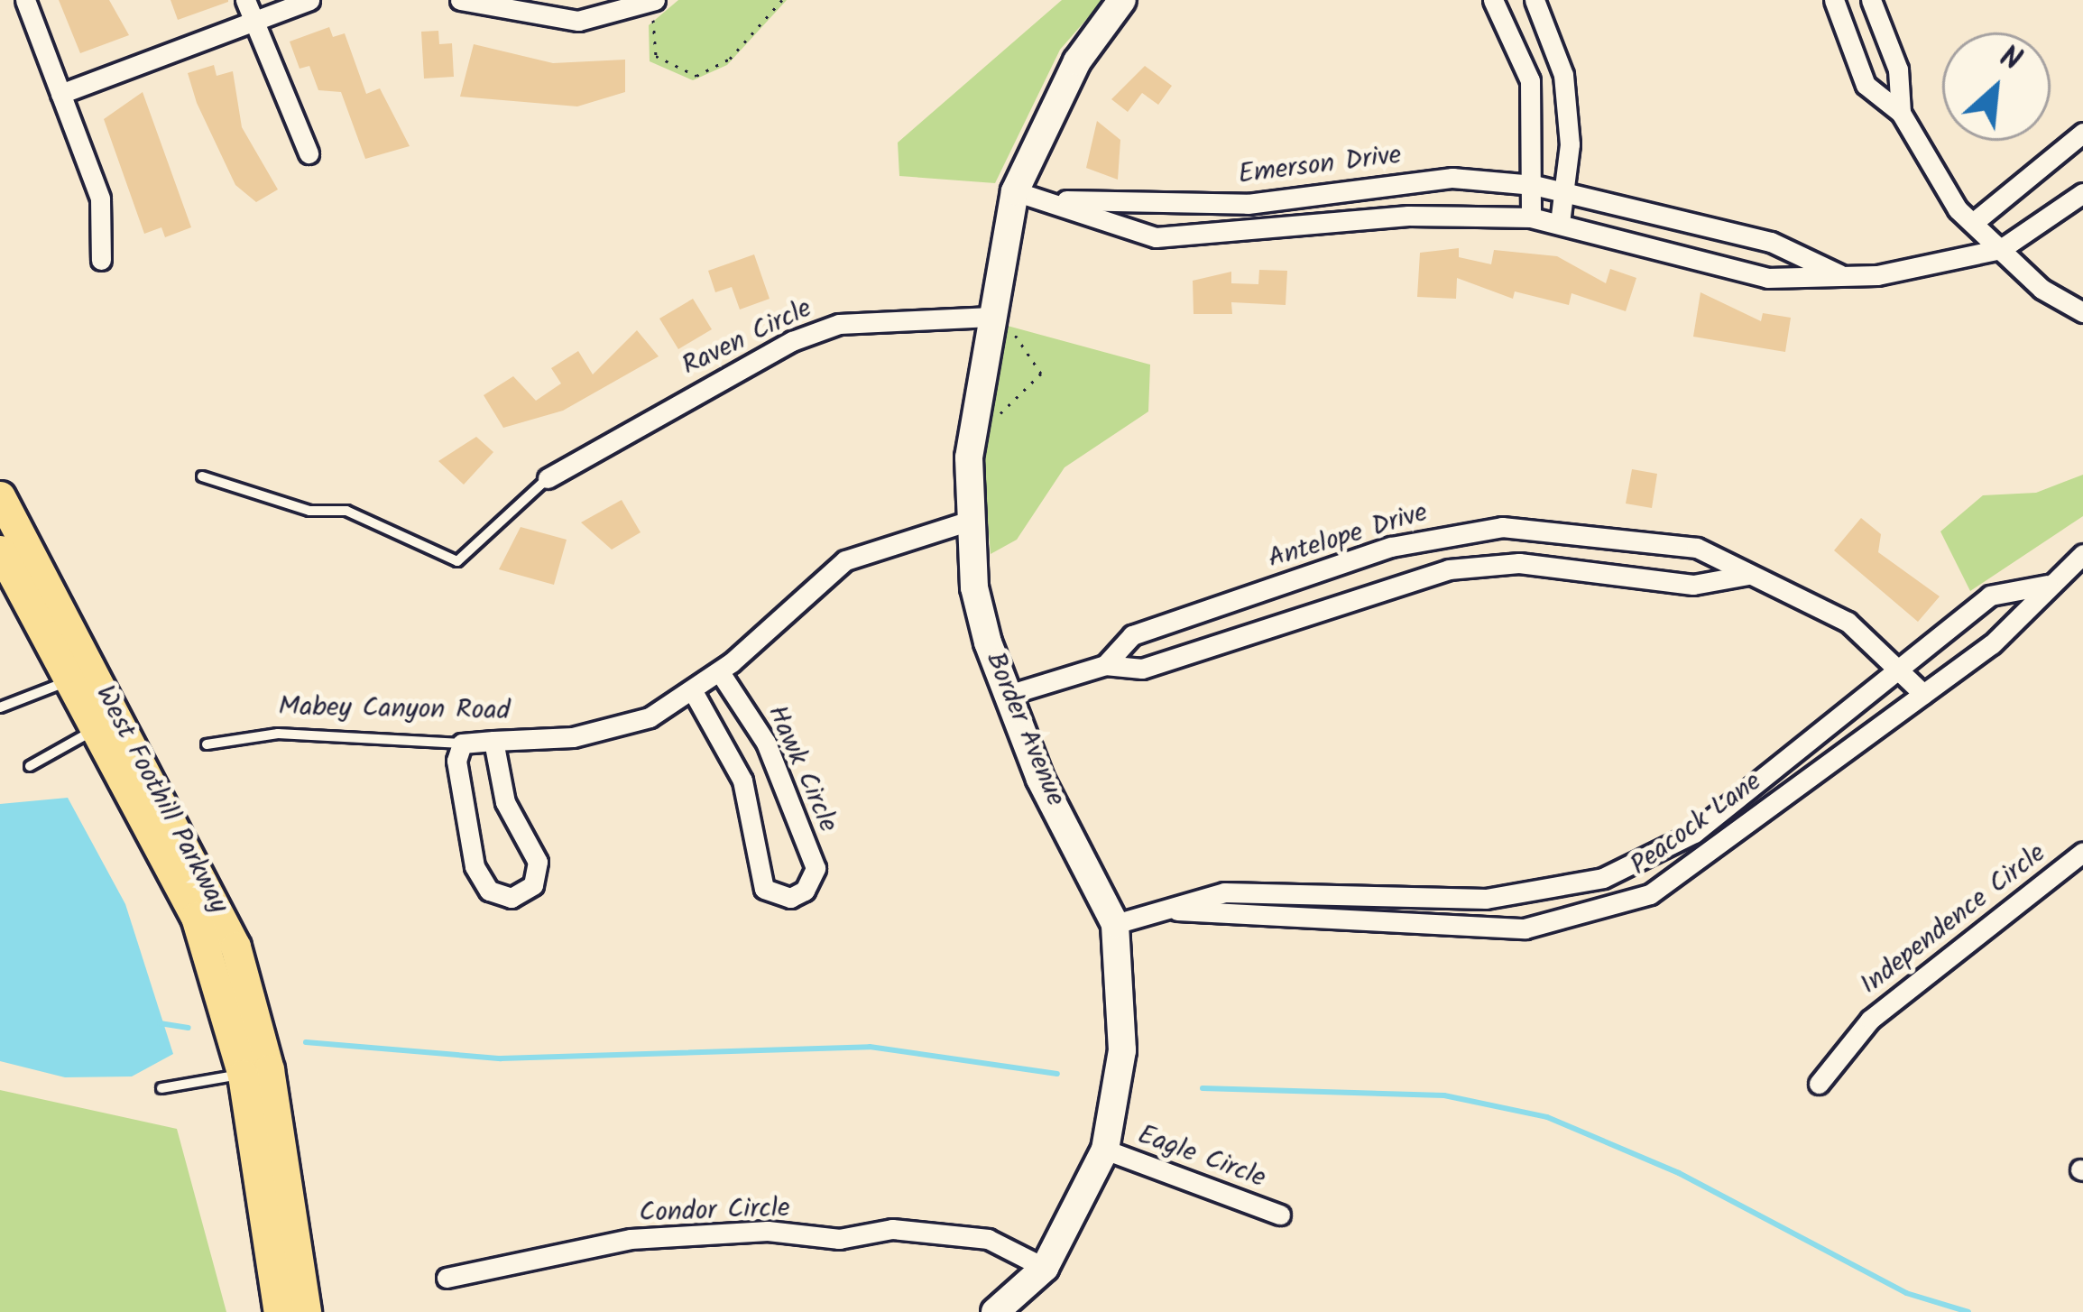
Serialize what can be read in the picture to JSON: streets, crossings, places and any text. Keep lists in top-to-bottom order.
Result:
{
  "streets": {
    "main road": ["West Foothill Parkway"],
    "street": [
      "Emerson Drive",
      "Raven Circle",
      "Antelope Drive",
      "Mabey Canyon Road",
      "Border Avenue",
      "Hawk Circle",
      "Peacock Lane",
      "Independence Circle",
      "Eagle Circle",
      "Condor Circle"
    ]
  },
  "crossings": [
    ["Emerson Drive", "Border Avenue"],
    ["Raven Circle", "Border Avenue"],
    ["Antelope Drive", "Border Avenue"],
    ["Antelope Drive", "Peacock Lane"],
    ["Mabey Canyon Road", "Border Avenue"],
    ["Mabey Canyon Road", "Hawk Circle"],
    ["Border Avenue", "Peacock Lane"],
    ["Border Avenue", "Eagle Circle"],
    ["Border Avenue", "Condor Circle"]
  ],
  "north": "top right"
}
